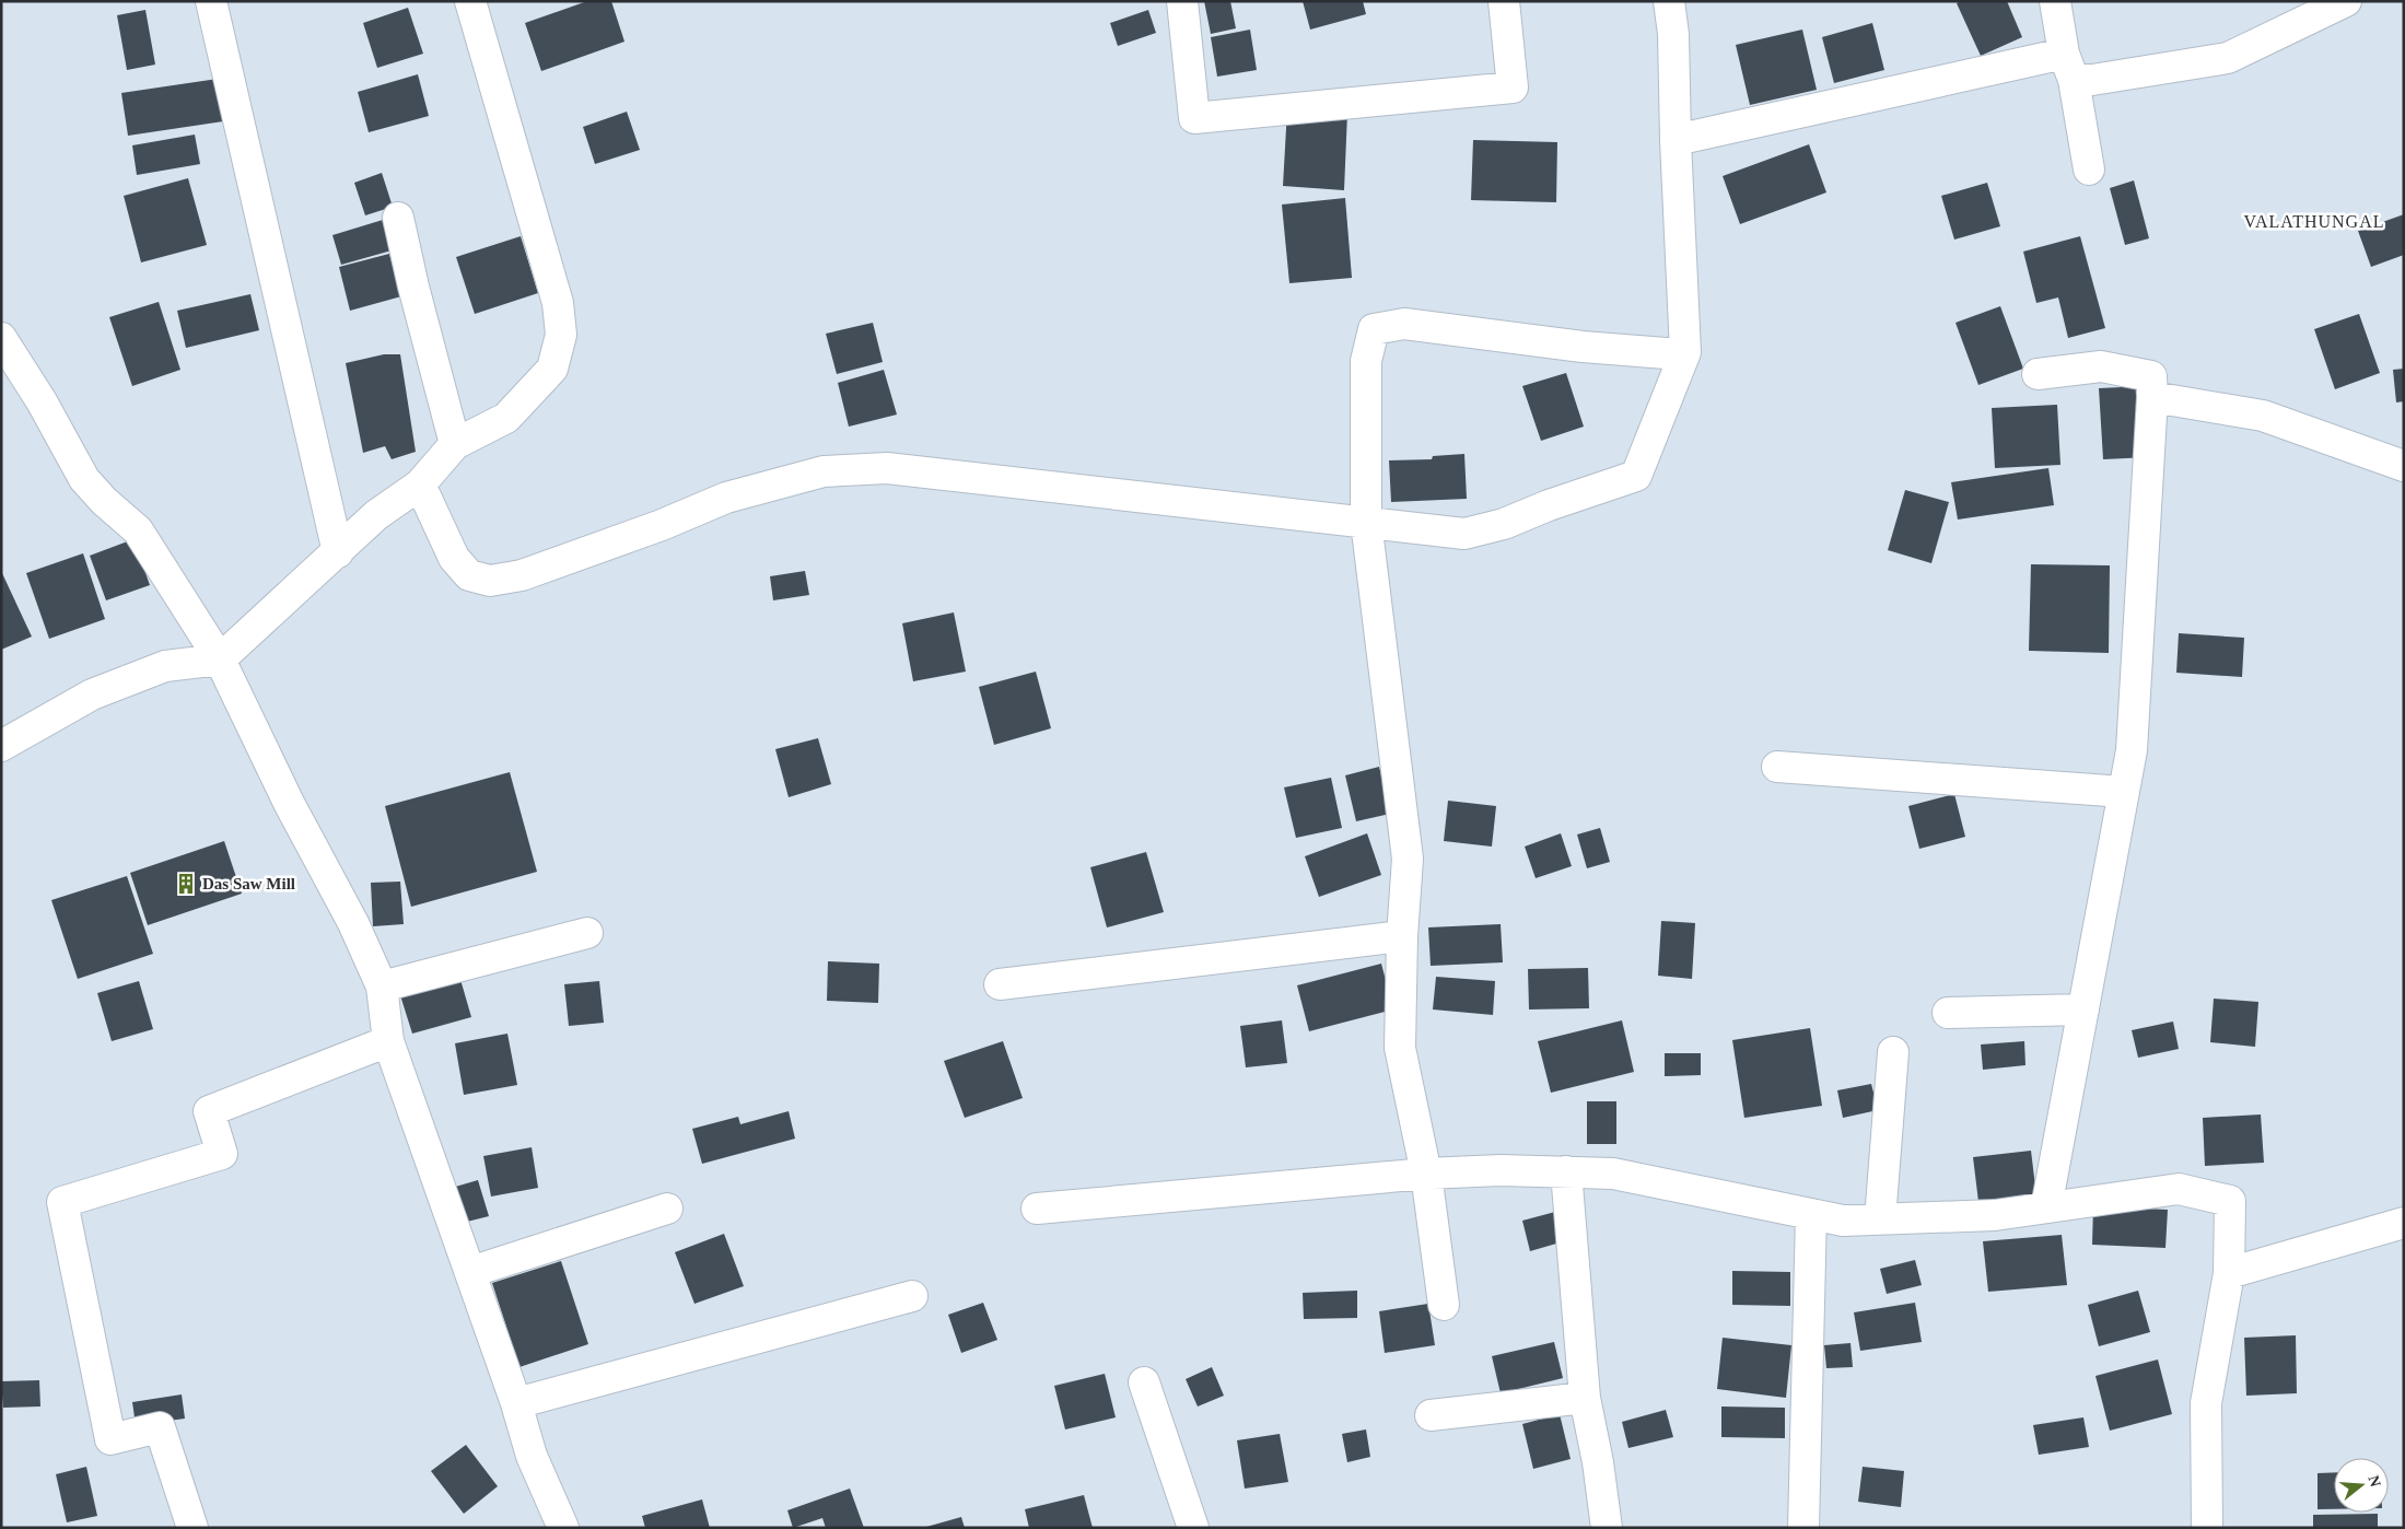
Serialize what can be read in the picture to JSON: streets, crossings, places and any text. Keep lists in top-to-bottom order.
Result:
{
  "districts": ["VALATHUNGAL"],
  "places": {
    "building": ["Das Saw Mill"]
  },
  "north": "right"
}
